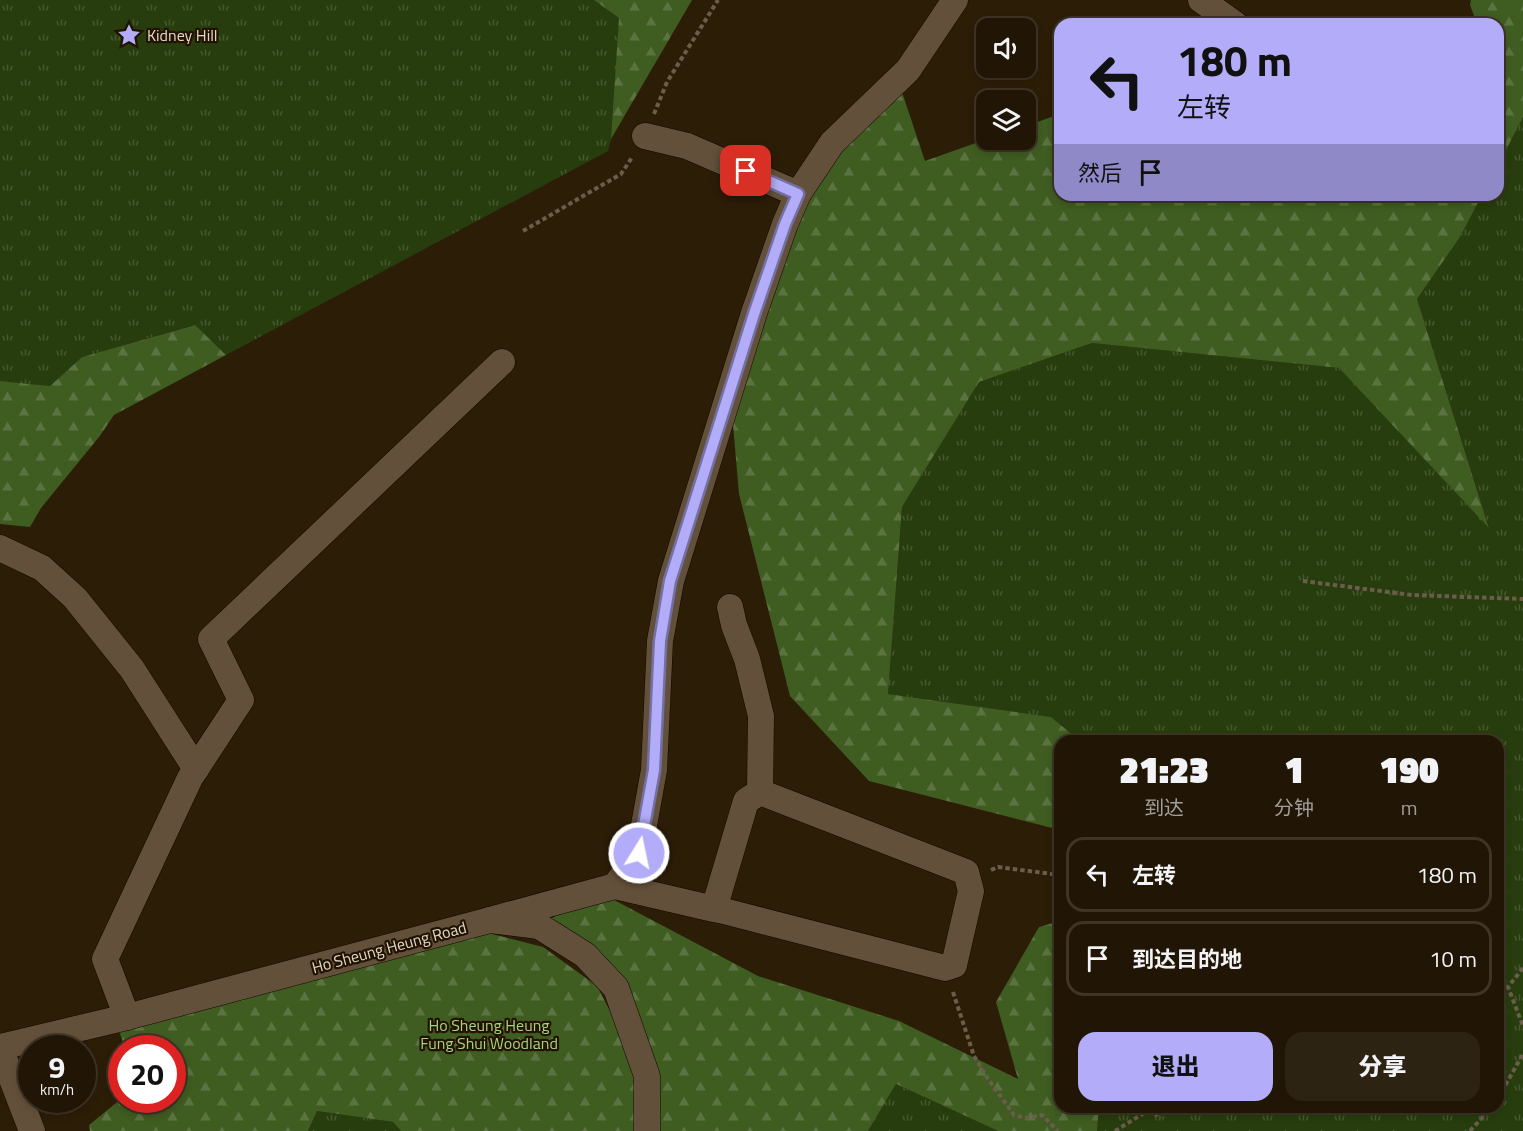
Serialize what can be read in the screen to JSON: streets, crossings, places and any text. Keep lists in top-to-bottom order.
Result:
{
  "streets": {
    "street": ["Ho Sheung Heung Road"]
  },
  "parks": ["Ho Sheung Heung Fung Shui Woodland"],
  "places": {
    "place": ["Kidney Hill"]
  },
  "page": {
    "turn": ["180 m", "左转"],
    "then": "然后",
    "eta": [
      "21:23",
      "到达",
      "1",
      "分钟",
      "190",
      "m"
    ],
    "list": [
      {
        "name": "左转",
        "value": "180 m"
      },
      {
        "name": "到达目的地",
        "value": "10 m"
      }
    ],
    "buttons": ["退出", "分享"],
    "speed": "9 km/h",
    "limit": "20"
  }
}
